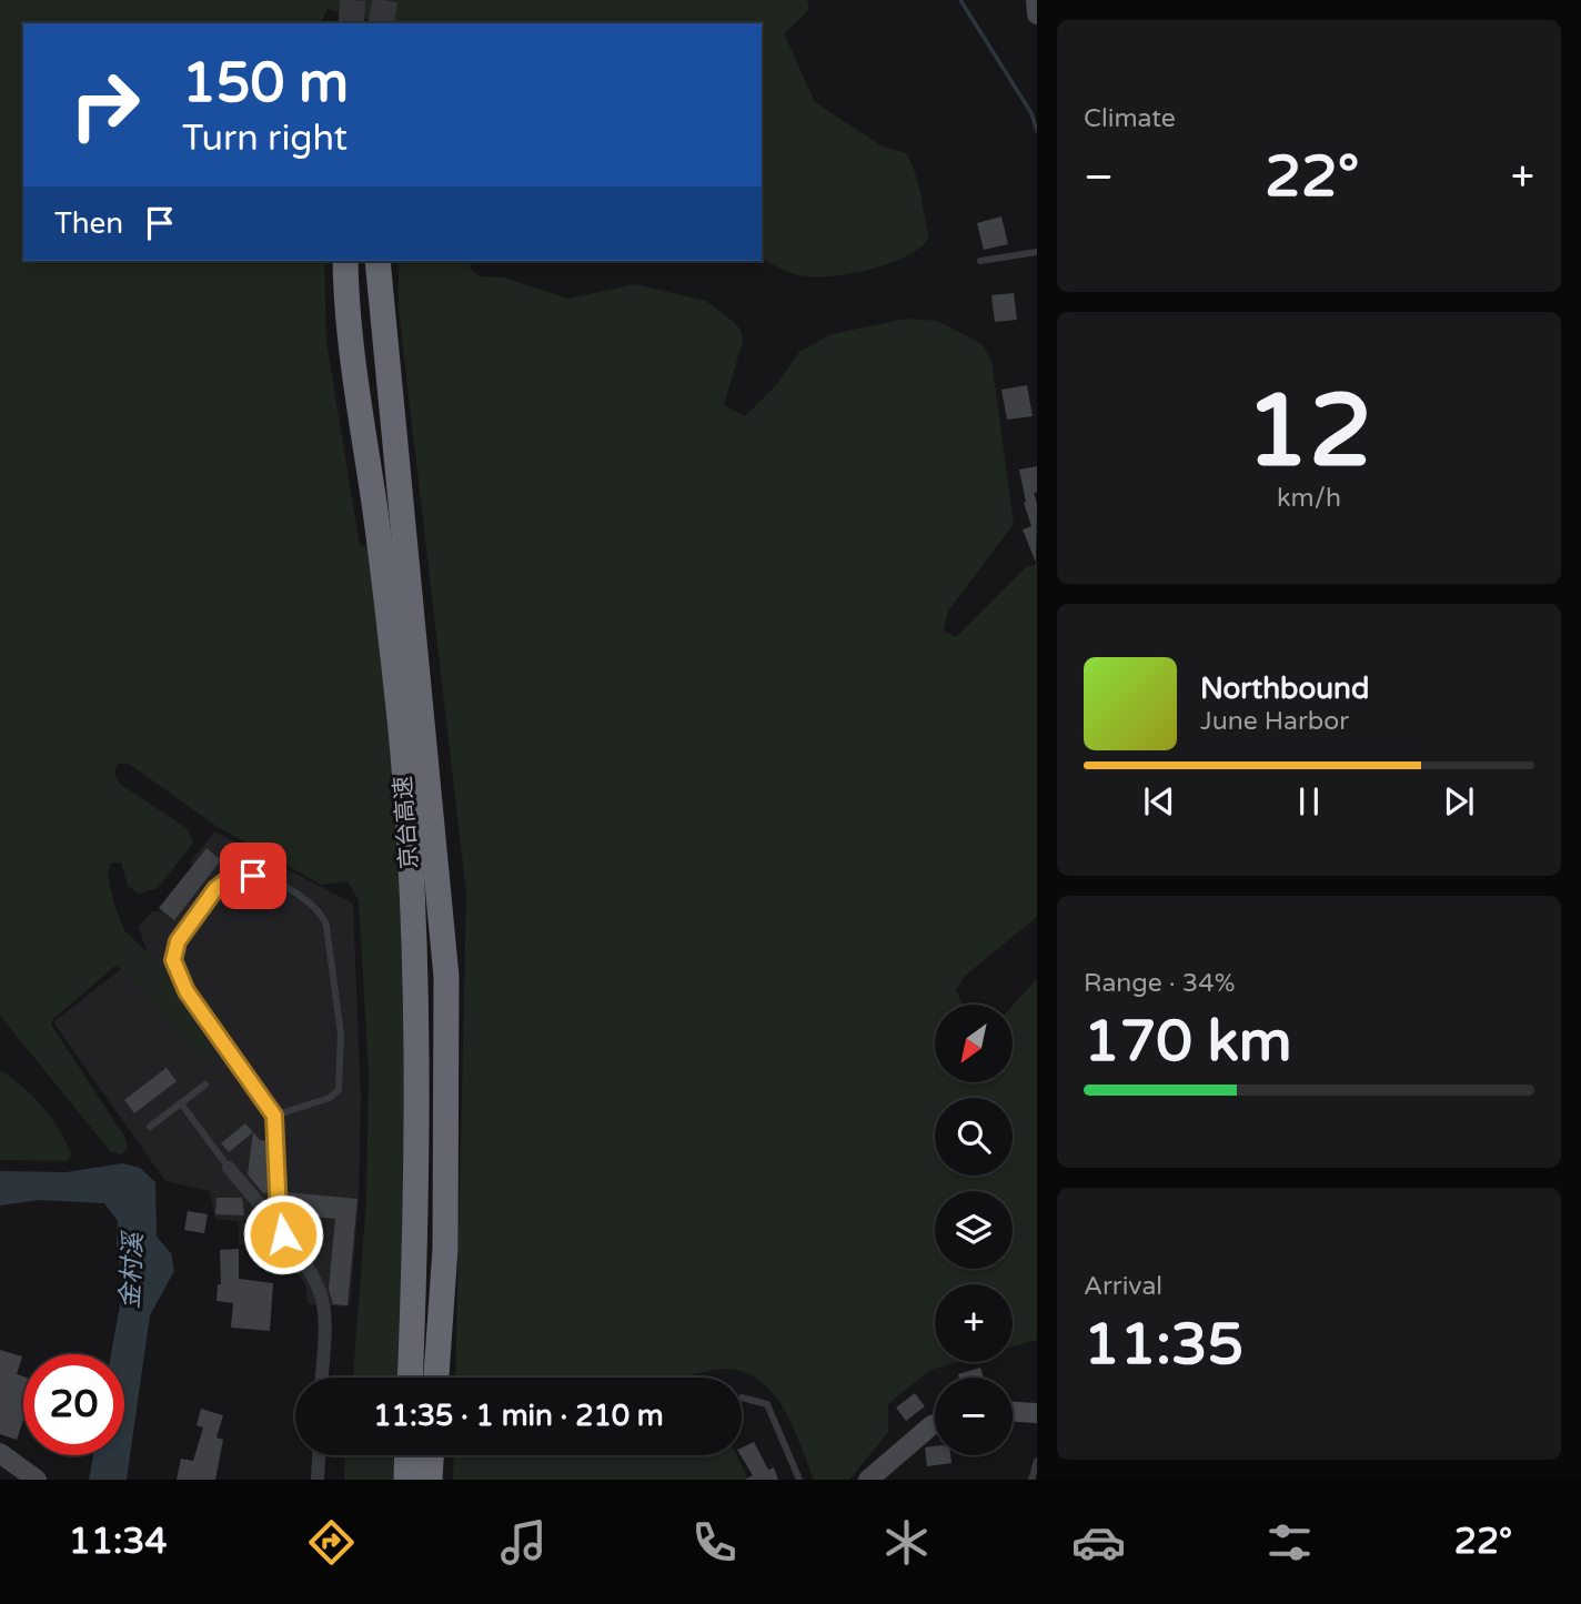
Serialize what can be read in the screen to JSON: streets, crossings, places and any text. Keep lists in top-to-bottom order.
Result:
{
  "streets": {
    "highway": ["京台高速"]
  },
  "water": ["金村溪"],
  "north": "bottom left",
  "page": {
    "tile": [
      "Climate",
      ["12", "km/h"],
      ["Range · 34%", "170 km"],
      ["Arrival", "11:35"]
    ],
    "turn": ["150 m", "Turn right"],
    "heat": ["−", "22°", "+"],
    "then": "Then",
    "song": ["Northbound", "June Harbor"],
    "map_buttons": ["+", "−"],
    "limit": "20",
    "trip": "11:35 · 1 min · 210 m",
    "tabs": ["11:34", "22°"]
  }
}
